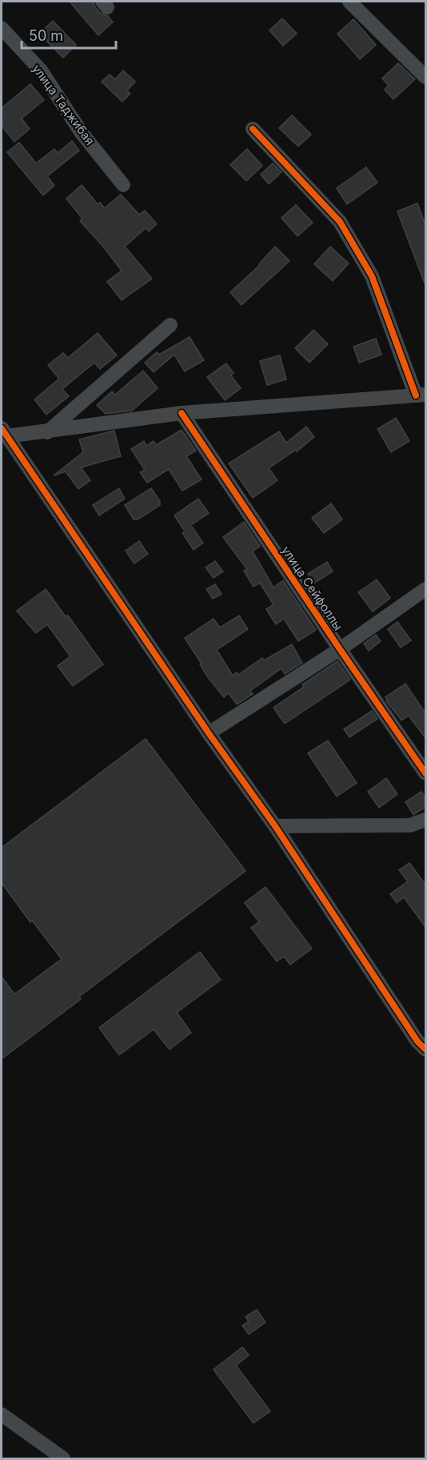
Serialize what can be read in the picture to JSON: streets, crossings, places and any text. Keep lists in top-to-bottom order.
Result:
{
  "streets": {
    "street": ["улица Таджибая", "улица Сейфоллы"]
  },
  "scale_bar": "50 m"
}
